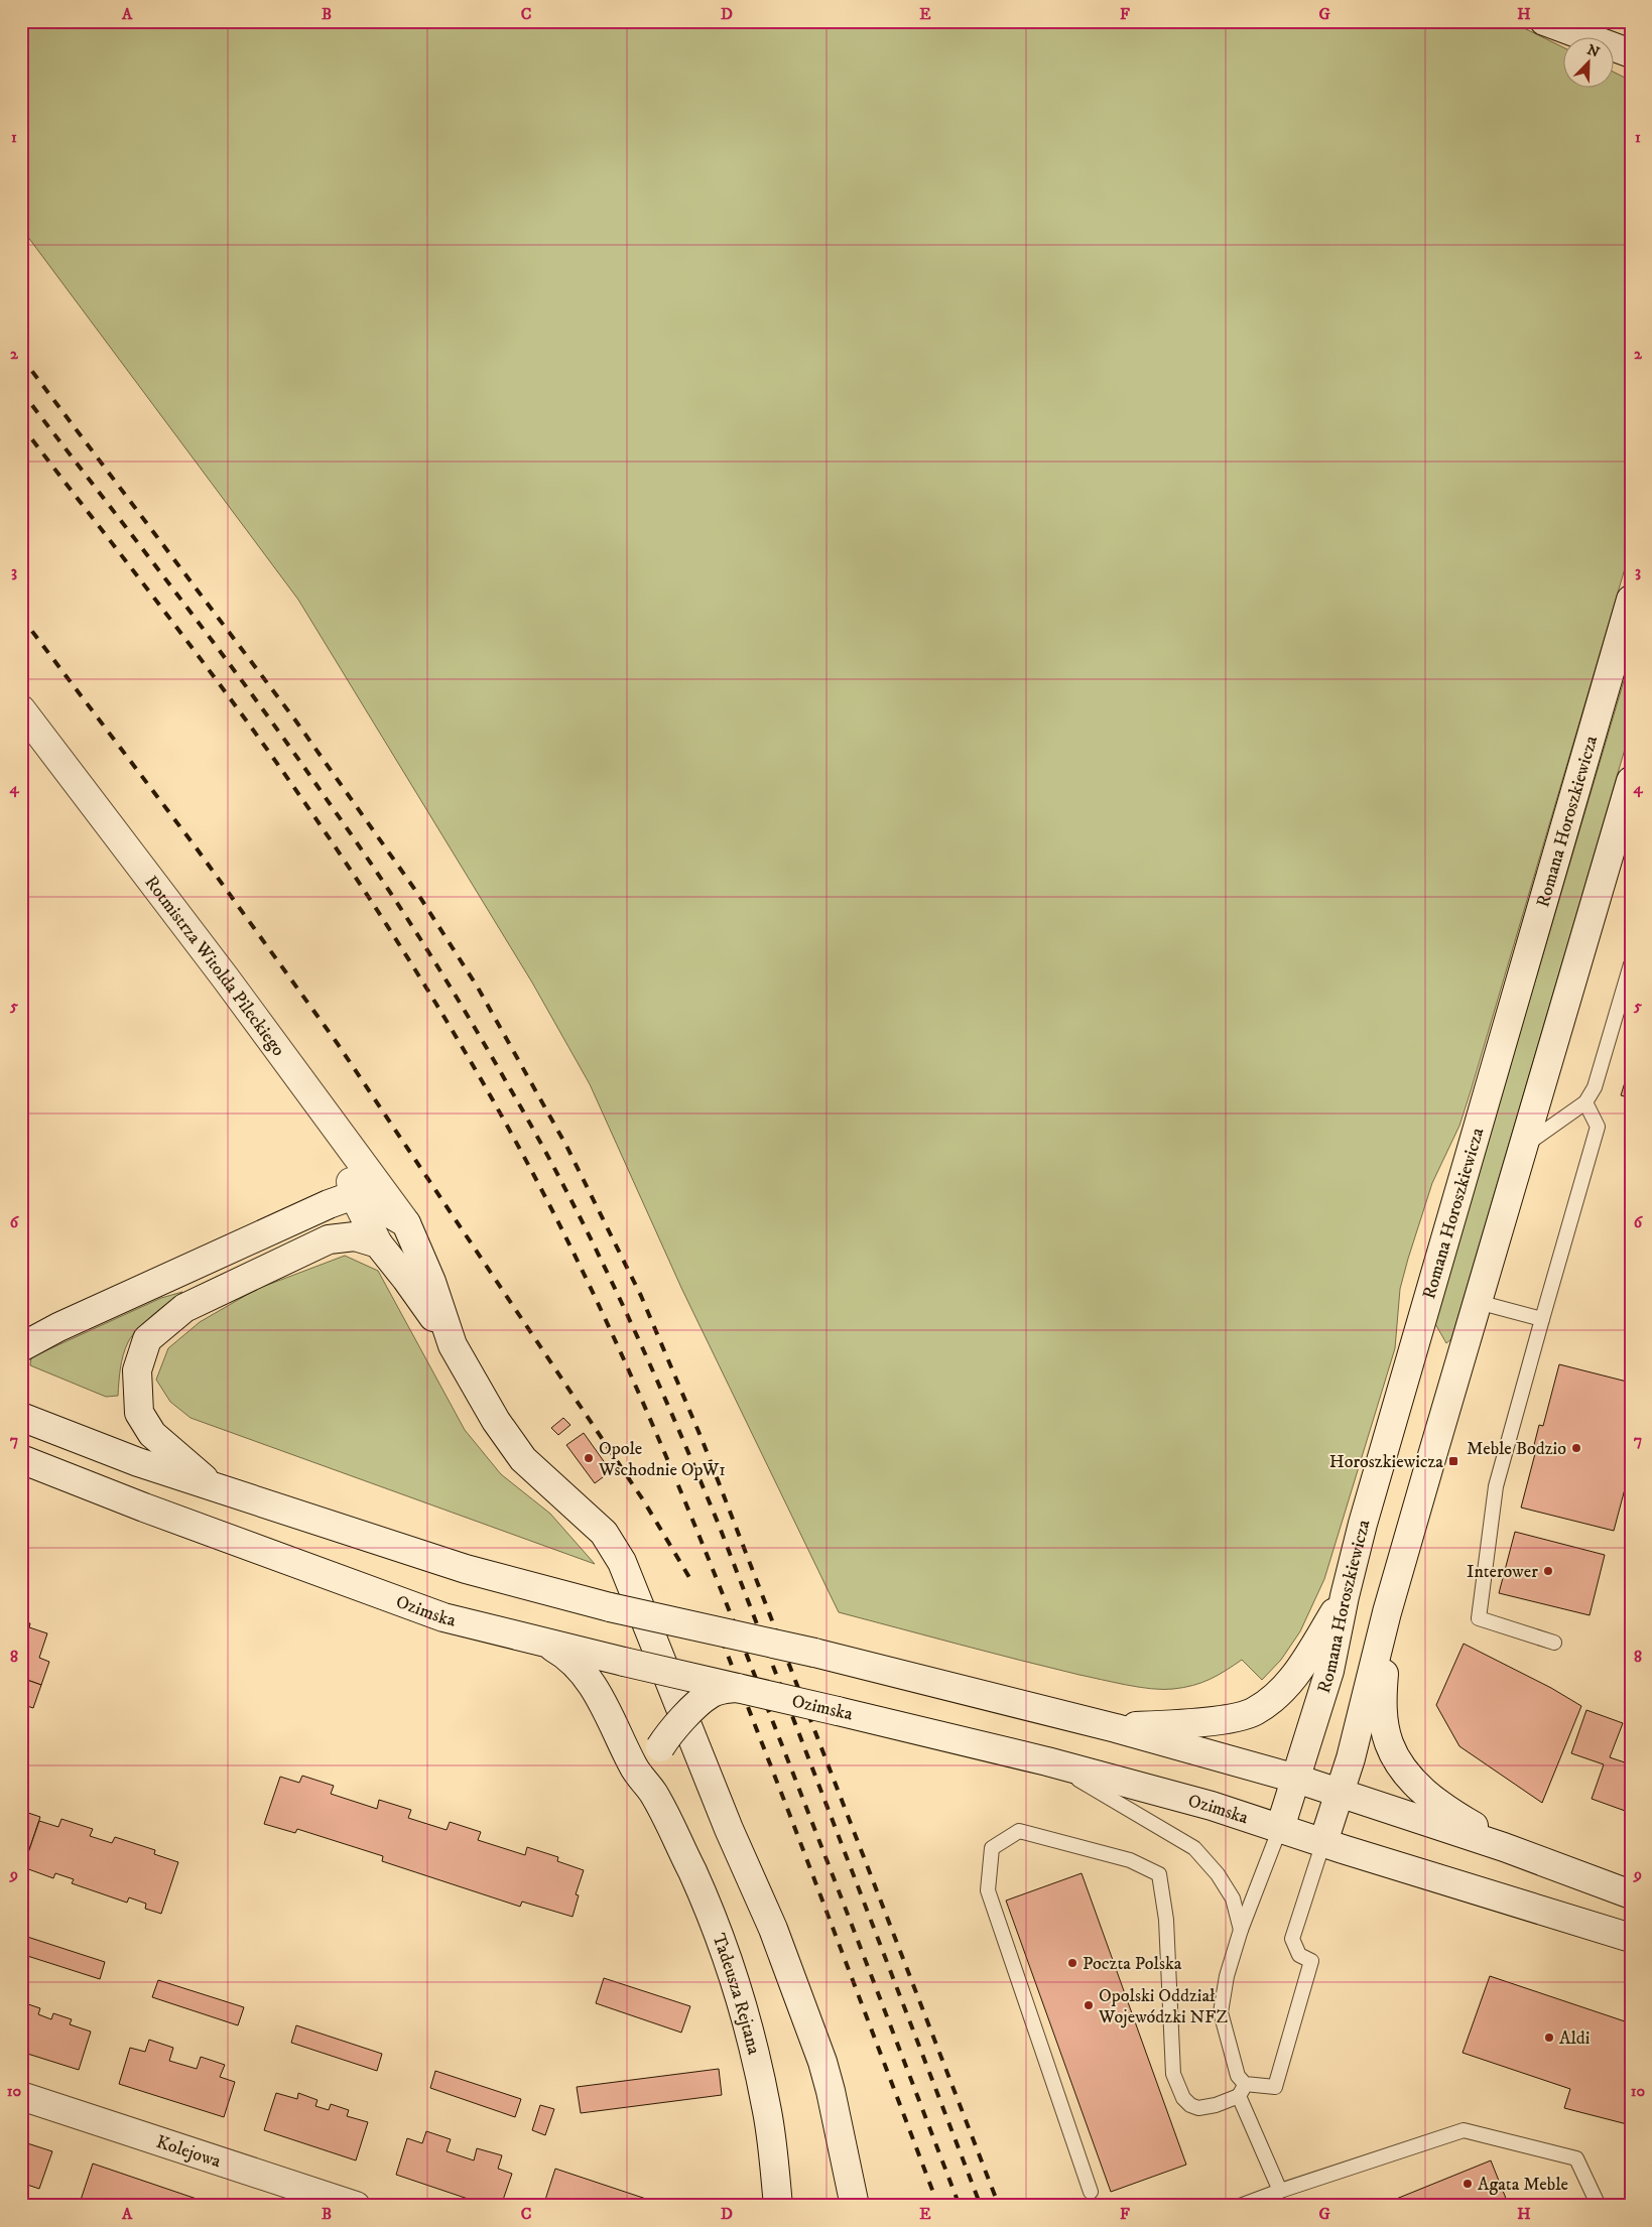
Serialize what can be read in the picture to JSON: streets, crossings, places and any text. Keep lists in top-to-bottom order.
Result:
{
  "streets": {
    "street": [
      "Romana Horoszkiewicza",
      "Rotmistrza Witolda Pileckiego",
      "Ozimska",
      "Tadeusza Rejtana",
      "Kolejowa"
    ]
  },
  "crossings": [
    ["Romana Horoszkiewicza", "Ozimska"],
    ["Ozimska", "Tadeusza Rejtana"]
  ],
  "places": {
    "other": [
      "Meble Bodzio",
      "Opole Wschodnie OpW1",
      "Interower",
      "Poczta Polska",
      "Opolski Oddział Wojewódzki NFZ",
      "Aldi",
      "Agata Meble"
    ],
    "transit": ["Horoszkiewicza"]
  },
  "north": "top right",
  "grid": {
    "columns": [
      "A",
      "B",
      "C",
      "D",
      "E",
      "F",
      "G",
      "H"
    ],
    "rows": [
      "1",
      "2",
      "3",
      "4",
      "5",
      "6",
      "7",
      "8",
      "9",
      "10"
    ]
  }
}
